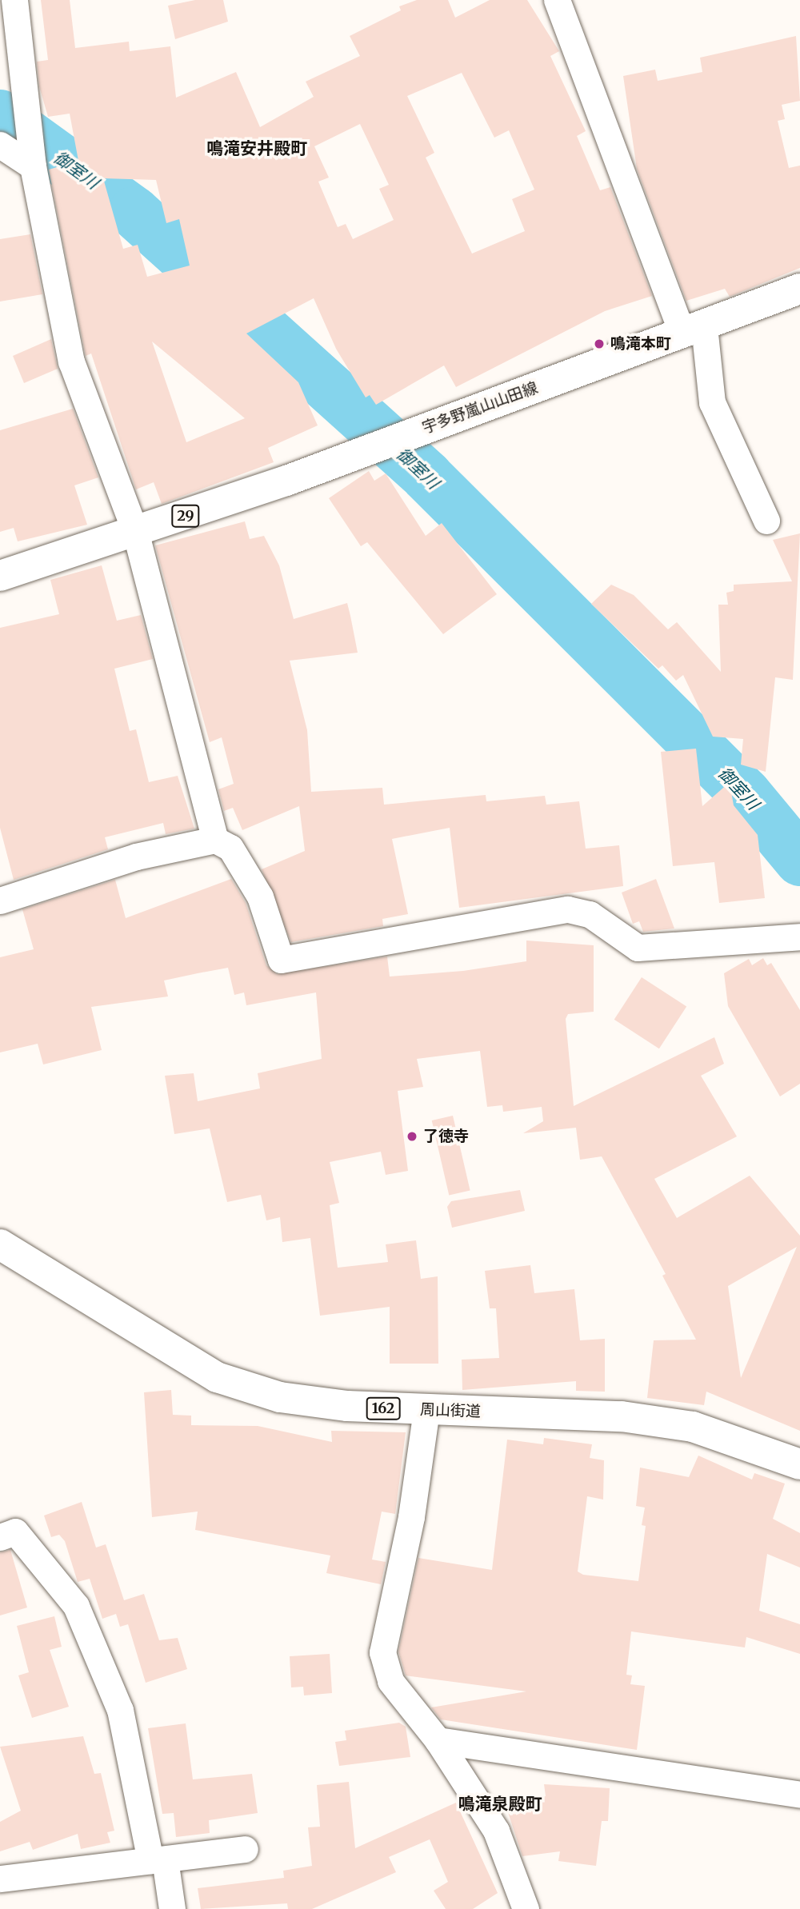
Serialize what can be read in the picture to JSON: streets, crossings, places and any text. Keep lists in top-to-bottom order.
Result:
{
  "streets": {
    "main road": [
      "宇多野嵐山山田線",
      "29",
      "162",
      "周山街道"
    ]
  },
  "districts": ["鳴滝安井殿町", "鳴滝泉殿町"],
  "water": ["御室川"],
  "places": ["鳴滝本町", "了徳寺"]
}
